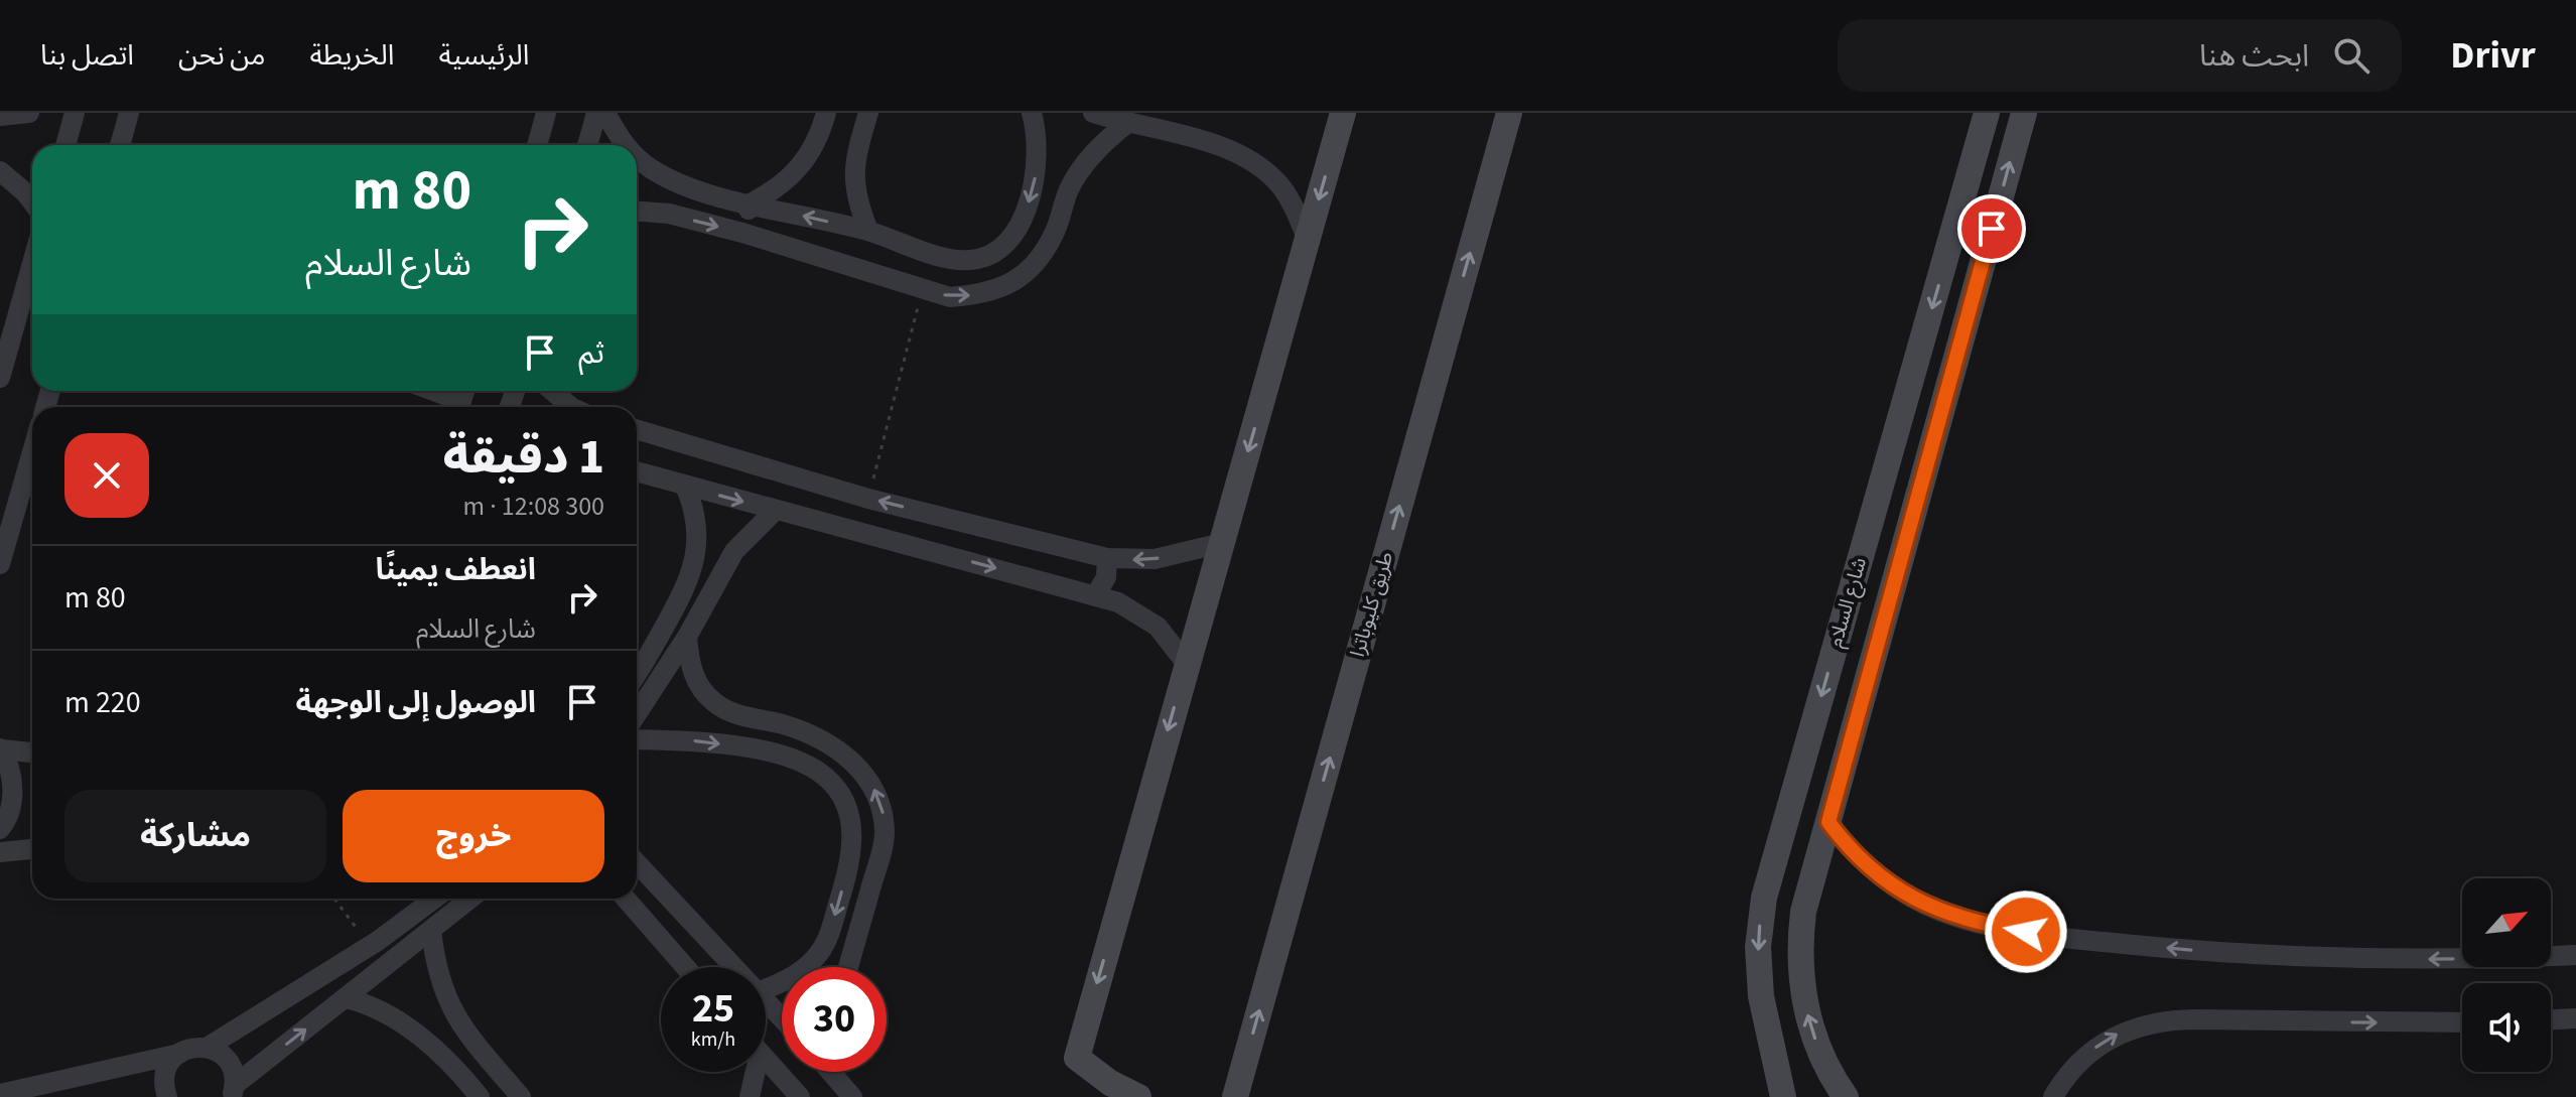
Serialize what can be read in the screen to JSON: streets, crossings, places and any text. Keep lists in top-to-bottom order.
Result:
{
  "streets": {
    "main road": ["شارع السلام", "طريق كليوباترا"]
  },
  "north": "top right",
  "page": {
    "header": "Drivr",
    "search": "ابحث هنا",
    "nav": [
      "الرئيسية",
      "الخريطة",
      "من نحن",
      "اتصل بنا"
    ],
    "turn": ["80 m", "شارع السلام"],
    "then": "ثم",
    "heading": ["1 دقيقة", "300 m · 12:08"],
    "list": [
      {
        "name": "انعطف يمينًا",
        "note": "شارع السلام",
        "value": "80 m"
      },
      {
        "name": "الوصول إلى الوجهة",
        "value": "220 m"
      }
    ],
    "buttons": ["خروج", "مشاركة"],
    "speed": "25 km/h",
    "limit": "30"
  }
}
